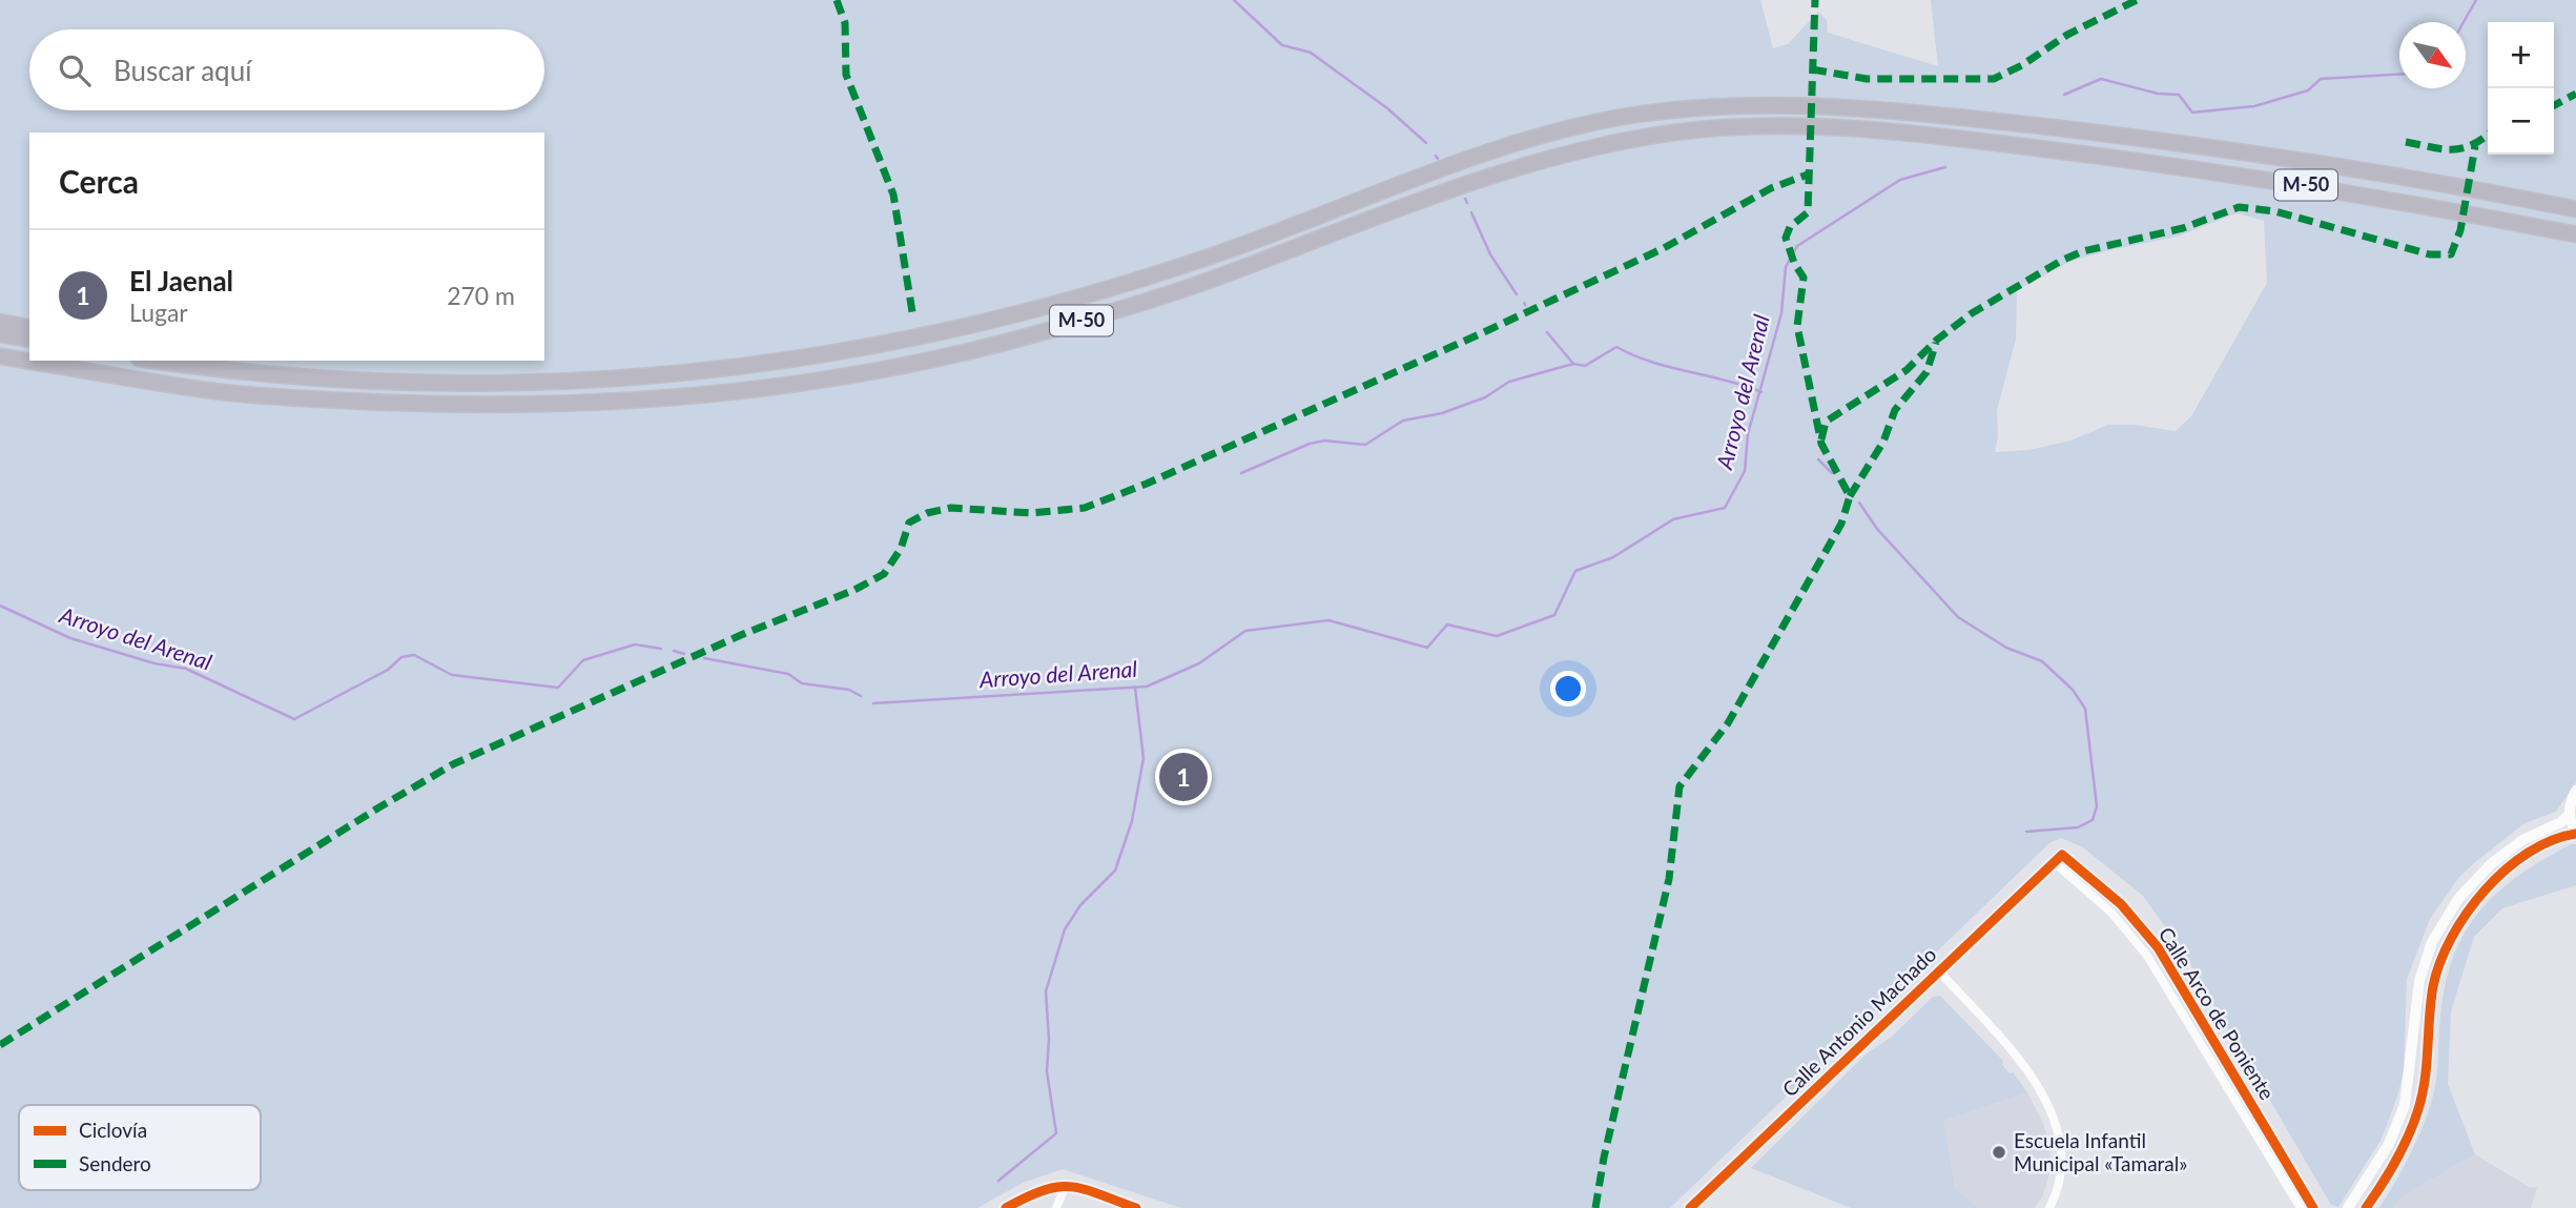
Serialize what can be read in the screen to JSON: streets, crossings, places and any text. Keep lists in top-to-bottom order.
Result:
{
  "streets": {
    "highway": ["M-50"],
    "street": ["Calle Arco de Poniente", "Calle Antonio Machado"]
  },
  "crossings": [
    ["Calle Arco de Poniente", "Calle Antonio Machado"]
  ],
  "water": ["Arroyo del Arenal"],
  "places": ["Escuela Infantil Municipal «Tamaral»"],
  "legend": ["Ciclovía", "Sendero"],
  "north": "bottom right",
  "page": {
    "map_buttons": ["+", "−"],
    "search": "Buscar aquí",
    "heading": "Cerca",
    "list": [
      {
        "mark": "1",
        "name": "El Jaenal",
        "note": "Lugar",
        "value": "270 m"
      }
    ],
    "pins": "1"
  }
}
